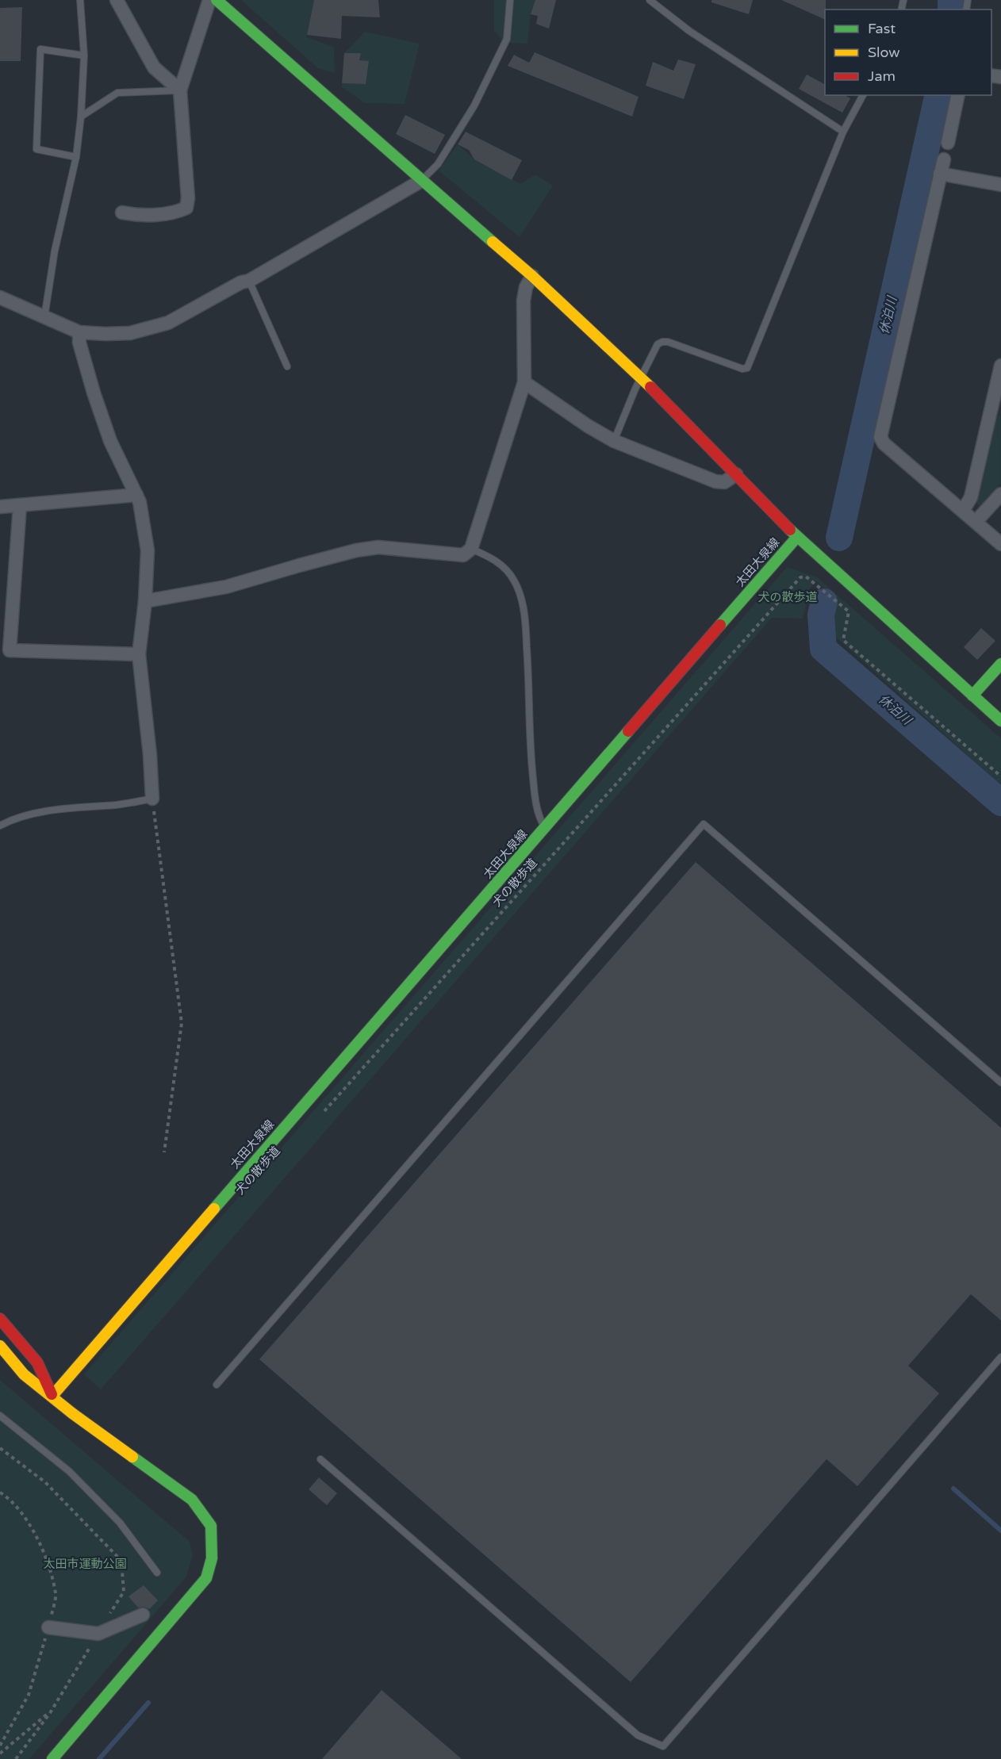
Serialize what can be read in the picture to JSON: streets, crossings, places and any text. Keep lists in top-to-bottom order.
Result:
{
  "streets": {
    "main road": ["太田大泉線"],
    "path": ["犬の散歩道"]
  },
  "water": ["休泊川"],
  "parks": ["犬の散歩道", "太田市運動公園"],
  "legend": ["Fast", "Slow", "Jam"]
}
